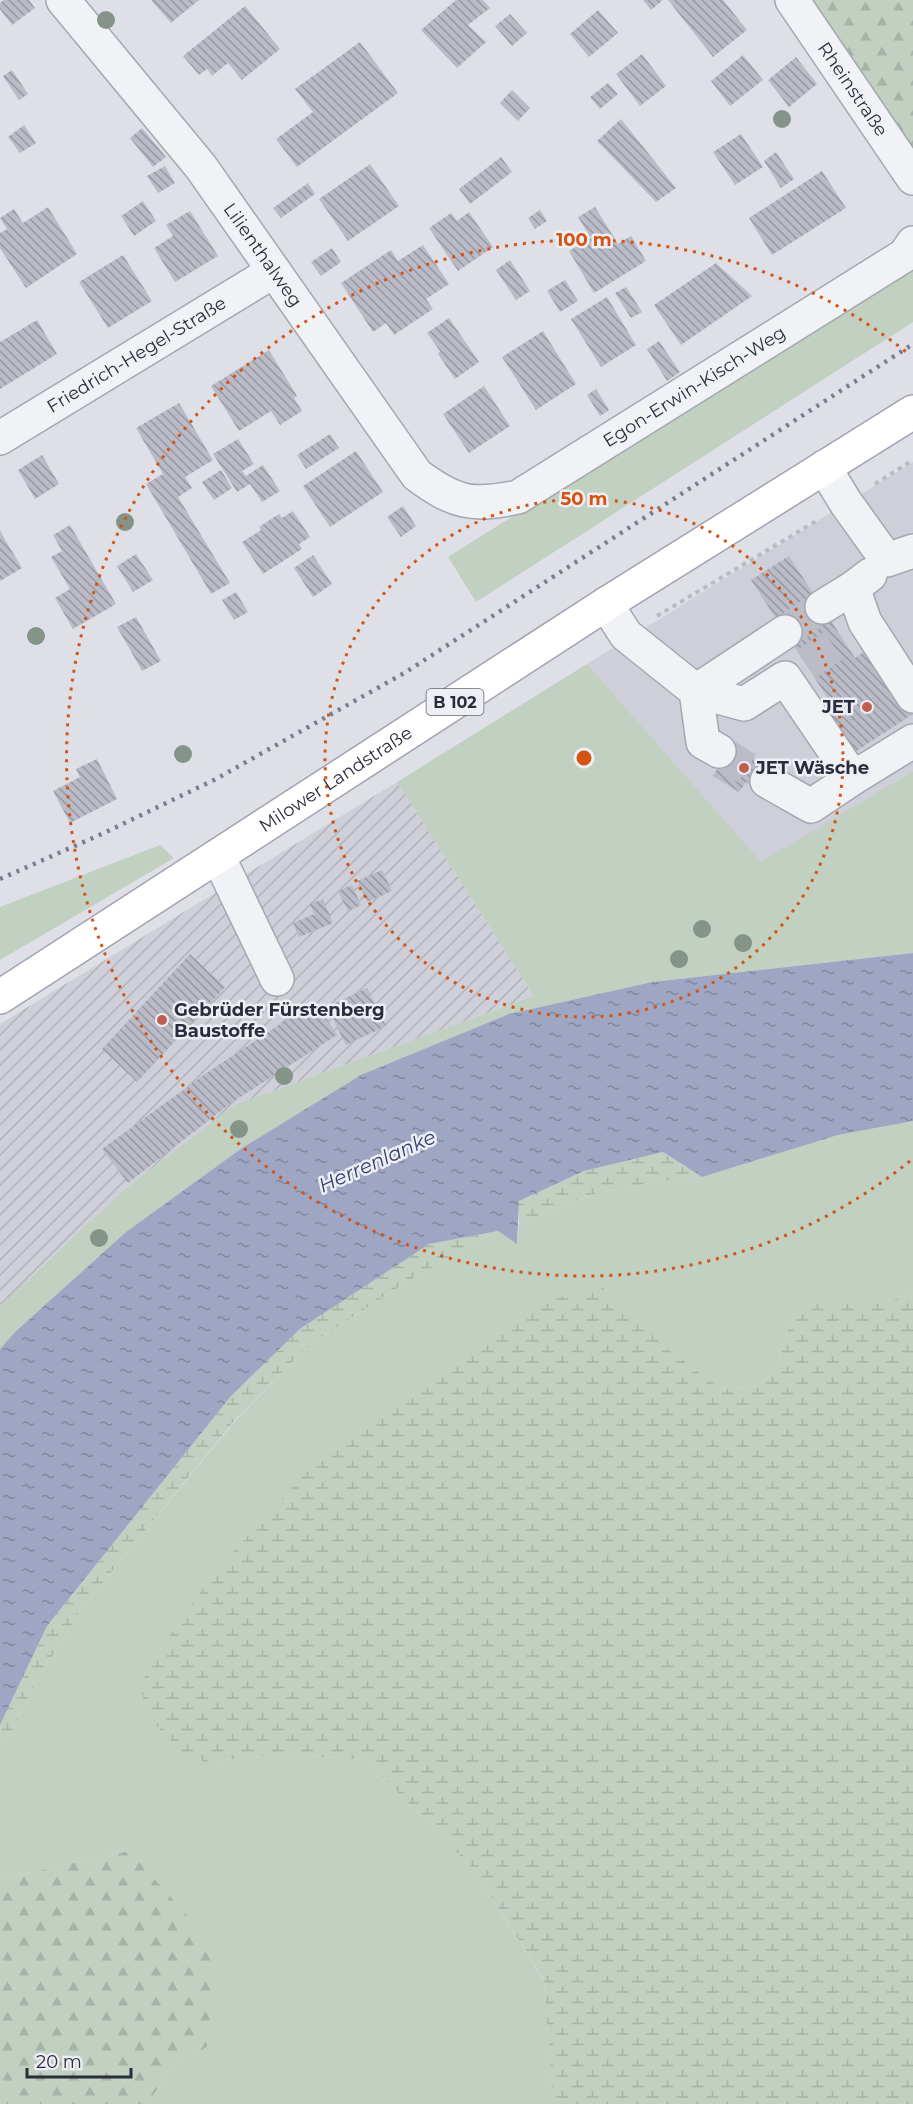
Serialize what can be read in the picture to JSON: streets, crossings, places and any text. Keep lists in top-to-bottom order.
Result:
{
  "streets": {
    "main road": ["B 102", "Milower Landstraße"],
    "street": [
      "Rheinstraße",
      "Lilienthalweg",
      "Friedrich-Hegel-Straße",
      "Egon-Erwin-Kisch-Weg"
    ]
  },
  "crossings": [
    ["Lilienthalweg", "Friedrich-Hegel-Straße"],
    ["Lilienthalweg", "Egon-Erwin-Kisch-Weg"]
  ],
  "water": ["Herrenlanke"],
  "places": ["JET", "JET Wäsche", "Gebrüder Fürstenberg Baustoffe"],
  "scale_bar": "20 m",
  "rings": ["100 m", "50 m"]
}
